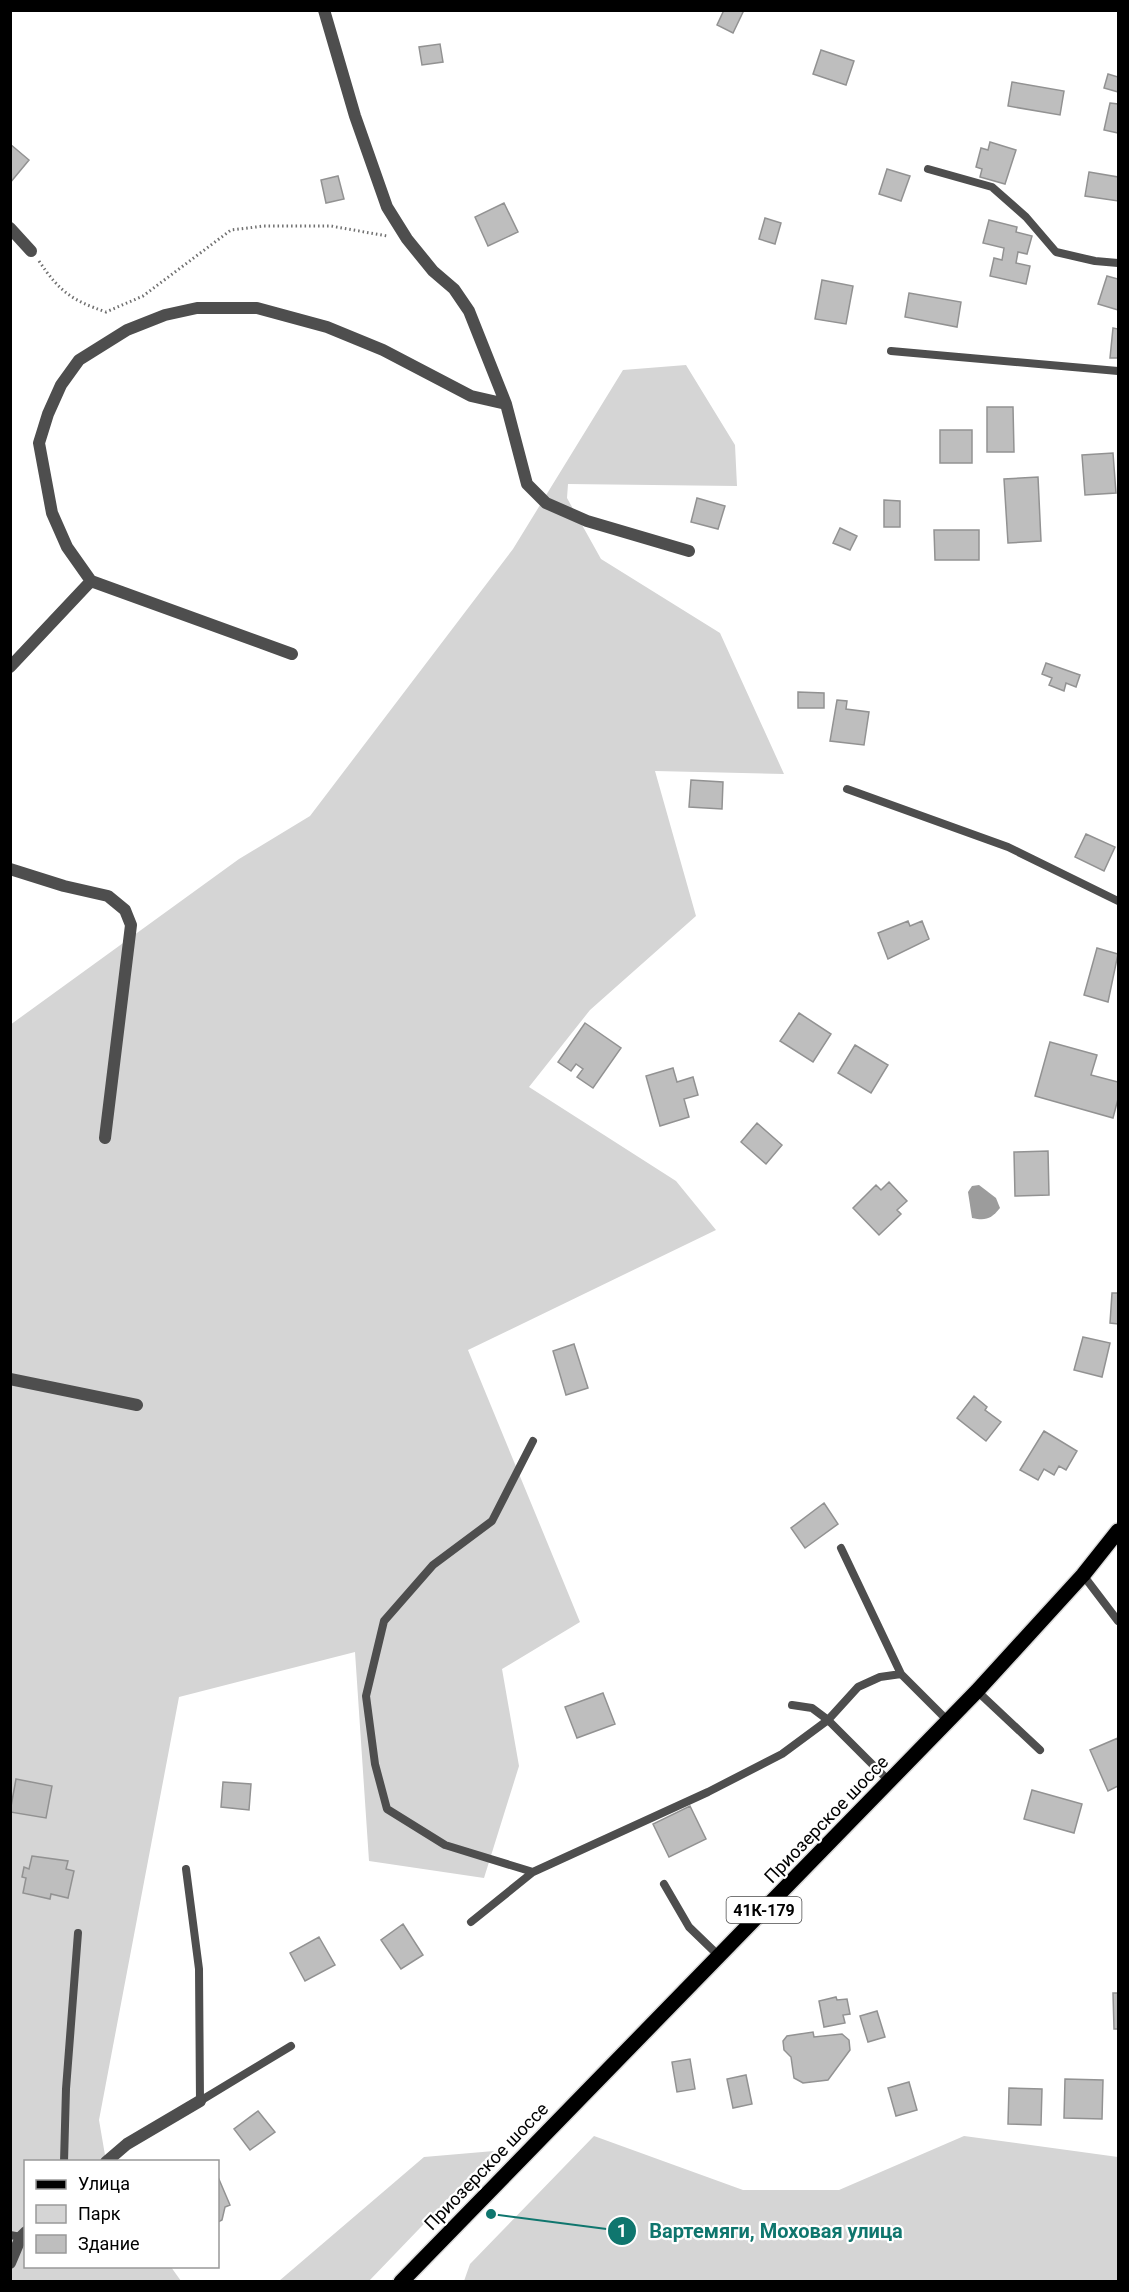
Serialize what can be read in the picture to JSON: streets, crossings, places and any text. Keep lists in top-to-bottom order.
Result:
{
  "streets": {
    "main road": ["Приозерское шоссе", "41К-179"]
  },
  "places": ["Вартемяги, Моховая улица"],
  "legend": ["Улица", "Парк", "Здание"]
}
